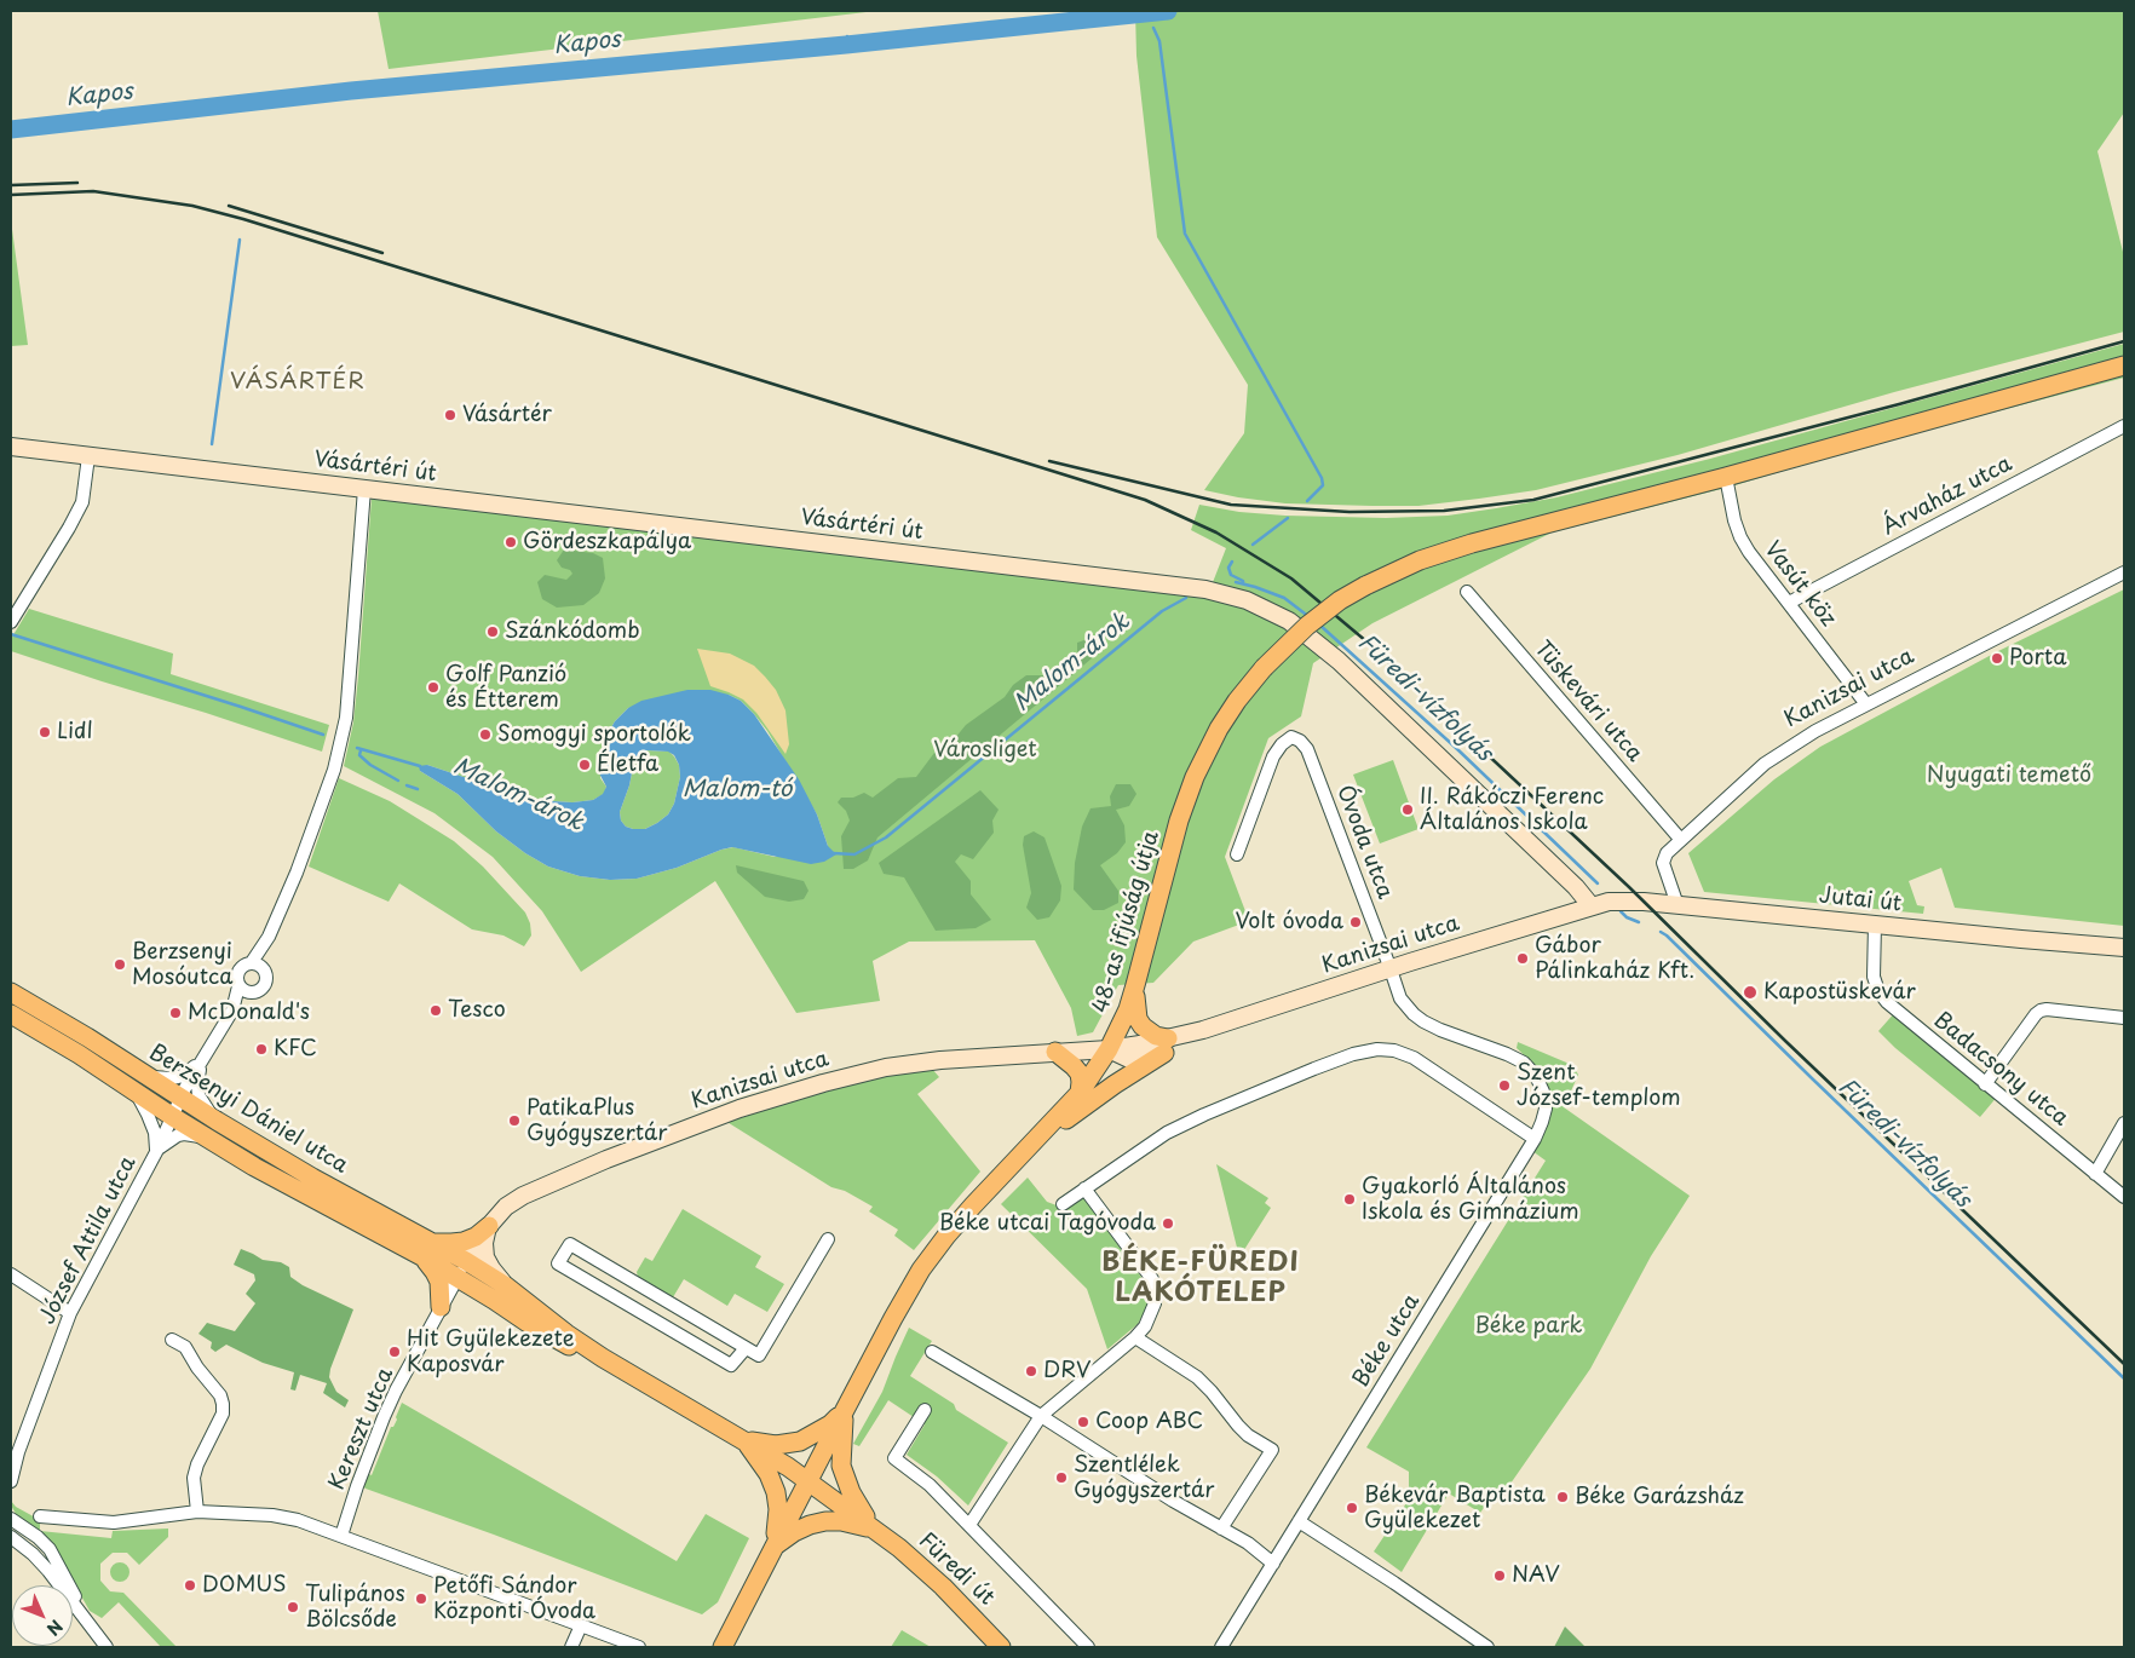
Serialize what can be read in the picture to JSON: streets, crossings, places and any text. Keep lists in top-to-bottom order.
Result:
{
  "streets": {
    "main road": ["48-as ifjúság útja", "Berzsenyi Dániel utca", "Füredi út"],
    "street": [
      "Vásártéri út",
      "Árvaház utca",
      "Vasút köz",
      "Kanizsai utca",
      "Tüskevári utca",
      "Óvoda utca",
      "Jutai út",
      "Badacsony utca",
      "József Attila utca",
      "Béke utca",
      "Kereszt utca"
    ]
  },
  "crossings": [
    ["Vásártéri út", "Kanizsai utca"],
    ["Vásártéri út", "Jutai út"],
    ["Árvaház utca", "Vasút köz"],
    ["Vasút köz", "Kanizsai utca"],
    ["Vasút köz", "48-as ifjúság útja"],
    ["Kanizsai utca", "Tüskevári utca"],
    ["Kanizsai utca", "Óvoda utca"],
    ["Kanizsai utca", "Jutai út"],
    ["Kanizsai utca", "48-as ifjúság útja"],
    ["Kanizsai utca", "Berzsenyi Dániel utca"],
    ["Kanizsai utca", "Béke utca"],
    ["Kanizsai utca", "Kereszt utca"],
    ["Óvoda utca", "Béke utca"],
    ["Jutai út", "Badacsony utca"],
    ["Berzsenyi Dániel utca", "József Attila utca"],
    ["Berzsenyi Dániel utca", "Kereszt utca"]
  ],
  "districts": ["VÁSÁRTÉR", "BÉKE-FÜREDI LAKÓTELEP"],
  "water": [
    "Kapos",
    "Malom-árok",
    "Füredi-vízfolyás",
    "Malom-tó"
  ],
  "parks": ["Városliget", "Nyugati temető", "Béke park"],
  "places": [
    "Vásártér",
    "Gördeszkapálya",
    "Szánkódomb",
    "Porta",
    "Golf Panzió és Étterem",
    "Lidl",
    "Somogyi sportolók",
    "Életfa",
    "II. Rákóczi Ferenc Általános Iskola",
    "Volt óvoda",
    "Gábor Pálinkaház Kft.",
    "Berzsenyi Mosóutca",
    "Kapostüskevár",
    "Tesco",
    "McDonald's",
    "KFC",
    "Szent József-templom",
    "PatikaPlus Gyógyszertár",
    "Gyakorló Általános Iskola és Gimnázium",
    "Béke utcai Tagóvoda",
    "Hit Gyülekezete Kaposvár",
    "DRV",
    "Coop ABC",
    "Szentlélek Gyógyszertár",
    "Béke Garázsház",
    "Békevár Baptista Gyülekezet",
    "NAV",
    "DOMUS",
    "Petőfi Sándor Központi Óvoda",
    "Tulipános Bölcsőde"
  ],
  "north": "bottom right"
}
